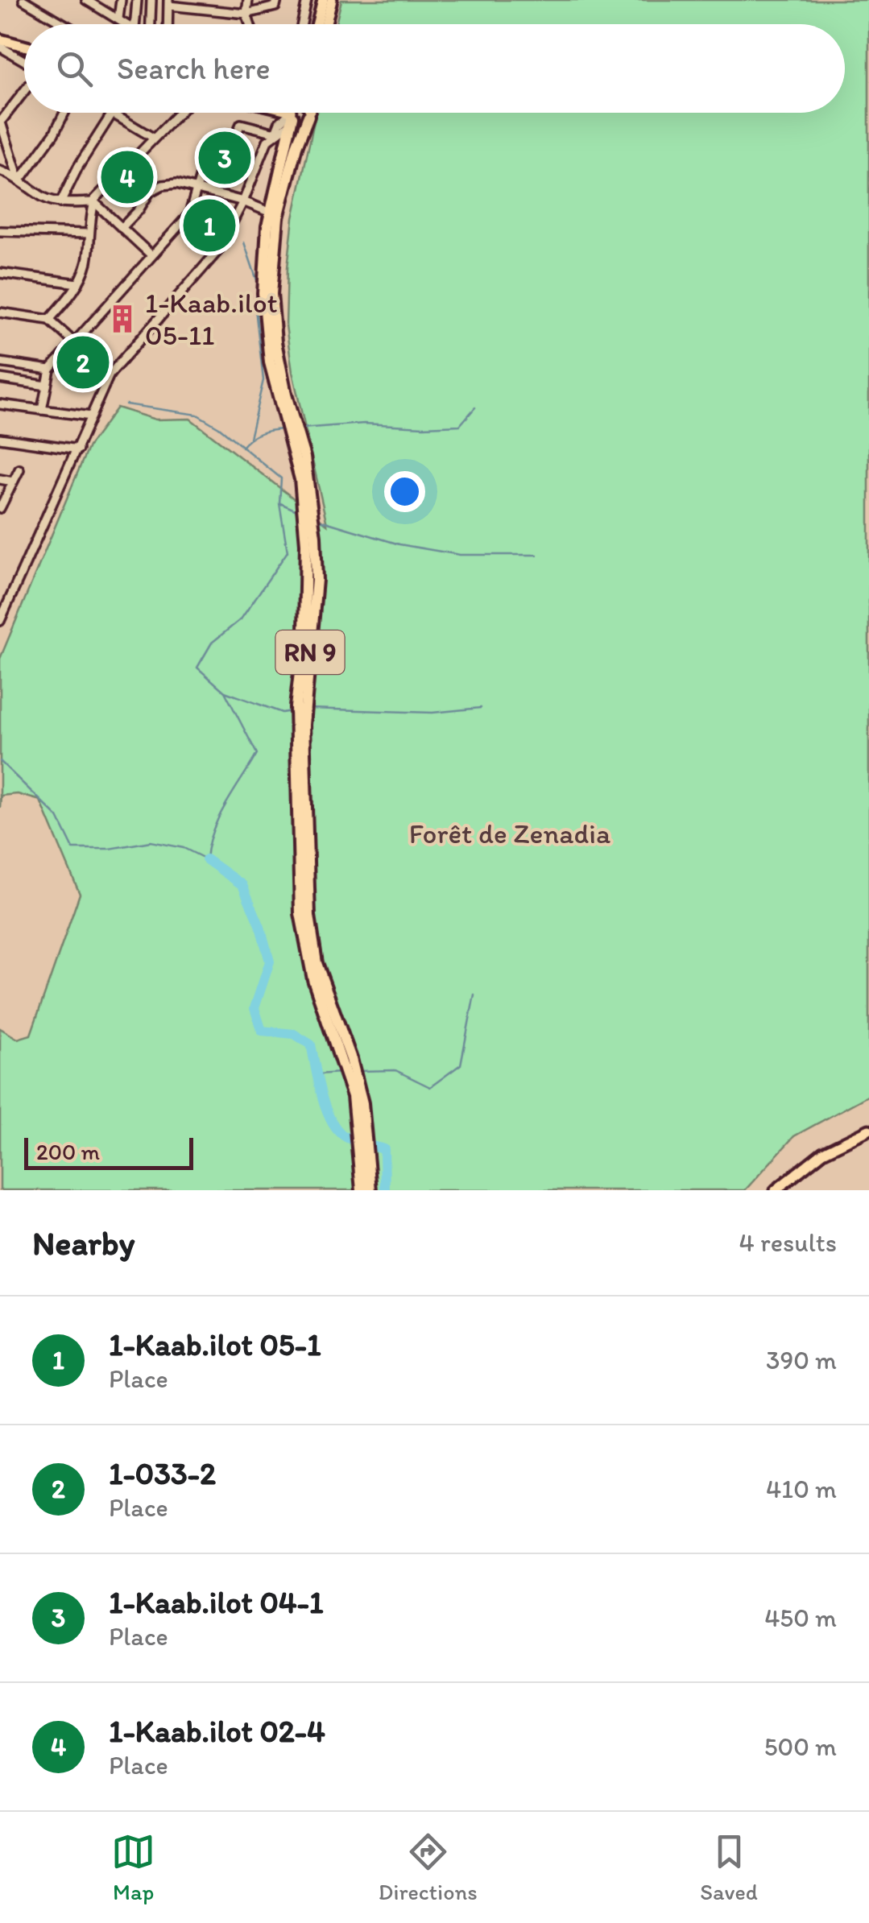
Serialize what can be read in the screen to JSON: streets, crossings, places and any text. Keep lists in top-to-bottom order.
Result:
{
  "streets": {
    "highway": ["RN 9"]
  },
  "parks": ["Forêt de Zenadia"],
  "places": {
    "building": ["1-Kaab.ilot 05-11"]
  },
  "scale_bar": "200 m",
  "page": {
    "search": "Search here",
    "pins": [
      "3",
      "4",
      "1",
      "2"
    ],
    "scale": "200 m",
    "heading": ["Nearby", "4 results"],
    "list": [
      {
        "mark": "1",
        "name": "1-Kaab.ilot 05-1",
        "note": "Place",
        "value": "390 m"
      },
      {
        "mark": "2",
        "name": "1-033-2",
        "note": "Place",
        "value": "410 m"
      },
      {
        "mark": "3",
        "name": "1-Kaab.ilot 04-1",
        "note": "Place",
        "value": "450 m"
      },
      {
        "mark": "4",
        "name": "1-Kaab.ilot 02-4",
        "note": "Place",
        "value": "500 m"
      }
    ],
    "nav": ["Map", "Directions", "Saved"]
  }
}
